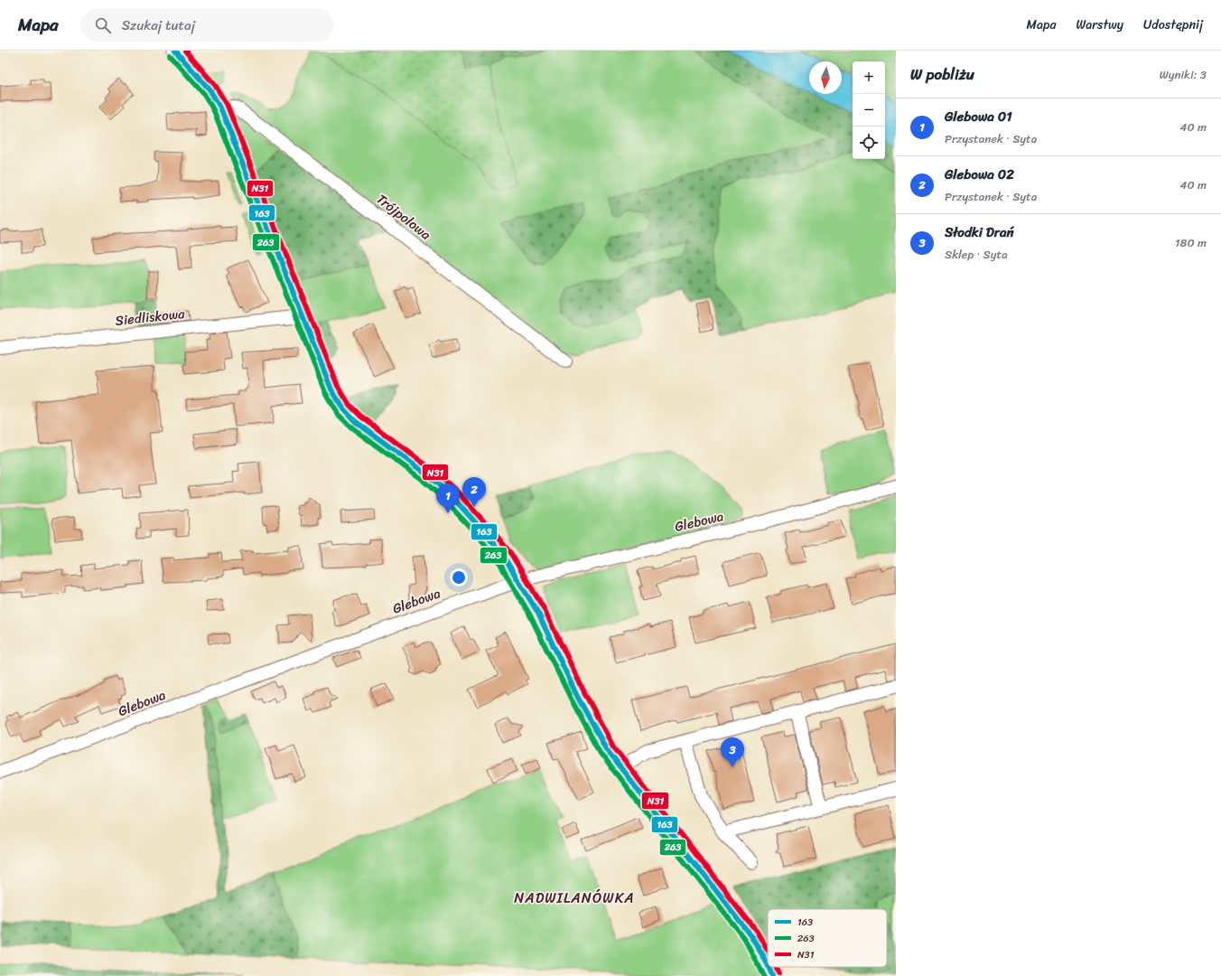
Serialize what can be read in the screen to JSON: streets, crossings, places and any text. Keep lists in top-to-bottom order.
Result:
{
  "streets": {
    "street": ["Trójpolowa", "Siedliskowa", "Glebowa"]
  },
  "districts": ["NADWILANÓWKA"],
  "lines": ["transit line 163", "transit line N31", "transit line 263"],
  "legend": ["163", "263", "N31"],
  "north": "bottom",
  "page": {
    "header": "Mapa",
    "search": "Szukaj tutaj",
    "nav": ["Mapa", "Warstwy", "Udostępnij"],
    "heading": ["W pobliżu", "Wyniki: 3"],
    "map_buttons": ["+", "−"],
    "list": [
      {
        "mark": "1",
        "name": "Glebowa 01",
        "note": "Przystanek · Syta",
        "value": "40 m"
      },
      {
        "mark": "2",
        "name": "Glebowa 02",
        "note": "Przystanek · Syta",
        "value": "40 m"
      },
      {
        "mark": "3",
        "name": "Słodki Drań",
        "note": "Sklep · Syta",
        "value": "180 m"
      }
    ],
    "pins": ["2", "1", "3"]
  }
}
